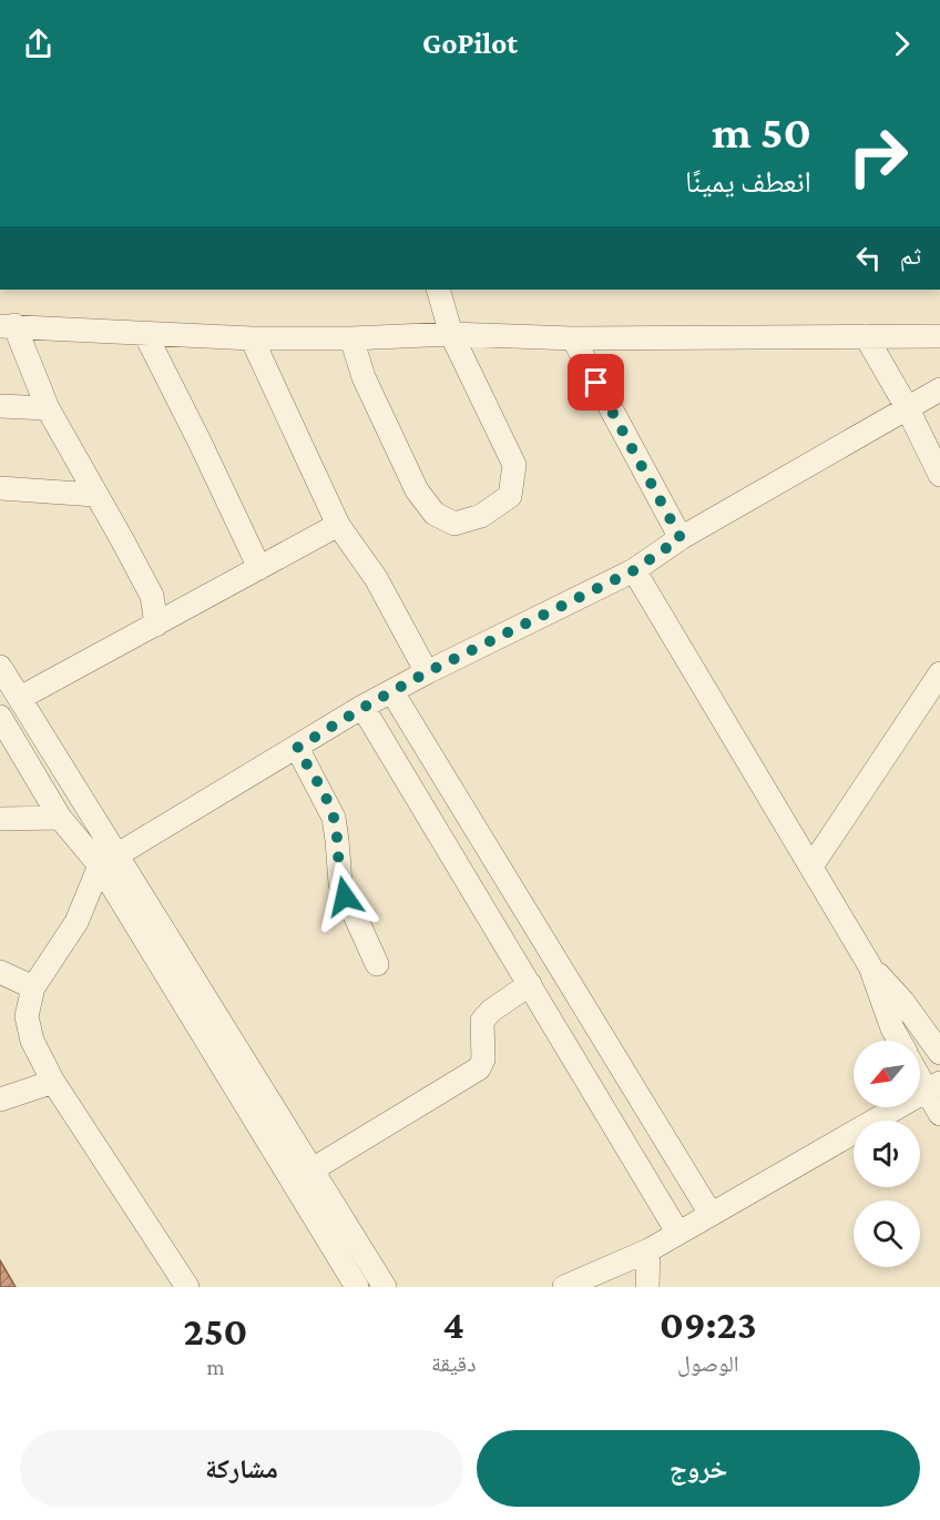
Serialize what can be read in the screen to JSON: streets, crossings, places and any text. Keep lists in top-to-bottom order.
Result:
{
  "north": "bottom left",
  "page": {
    "header": "GoPilot",
    "turn": ["50 m", "انعطف يمينًا"],
    "then": "ثم",
    "eta": [
      "09:23",
      "الوصول",
      "4",
      "دقيقة",
      "250",
      "m"
    ],
    "buttons": ["خروج", "مشاركة"]
  }
}
